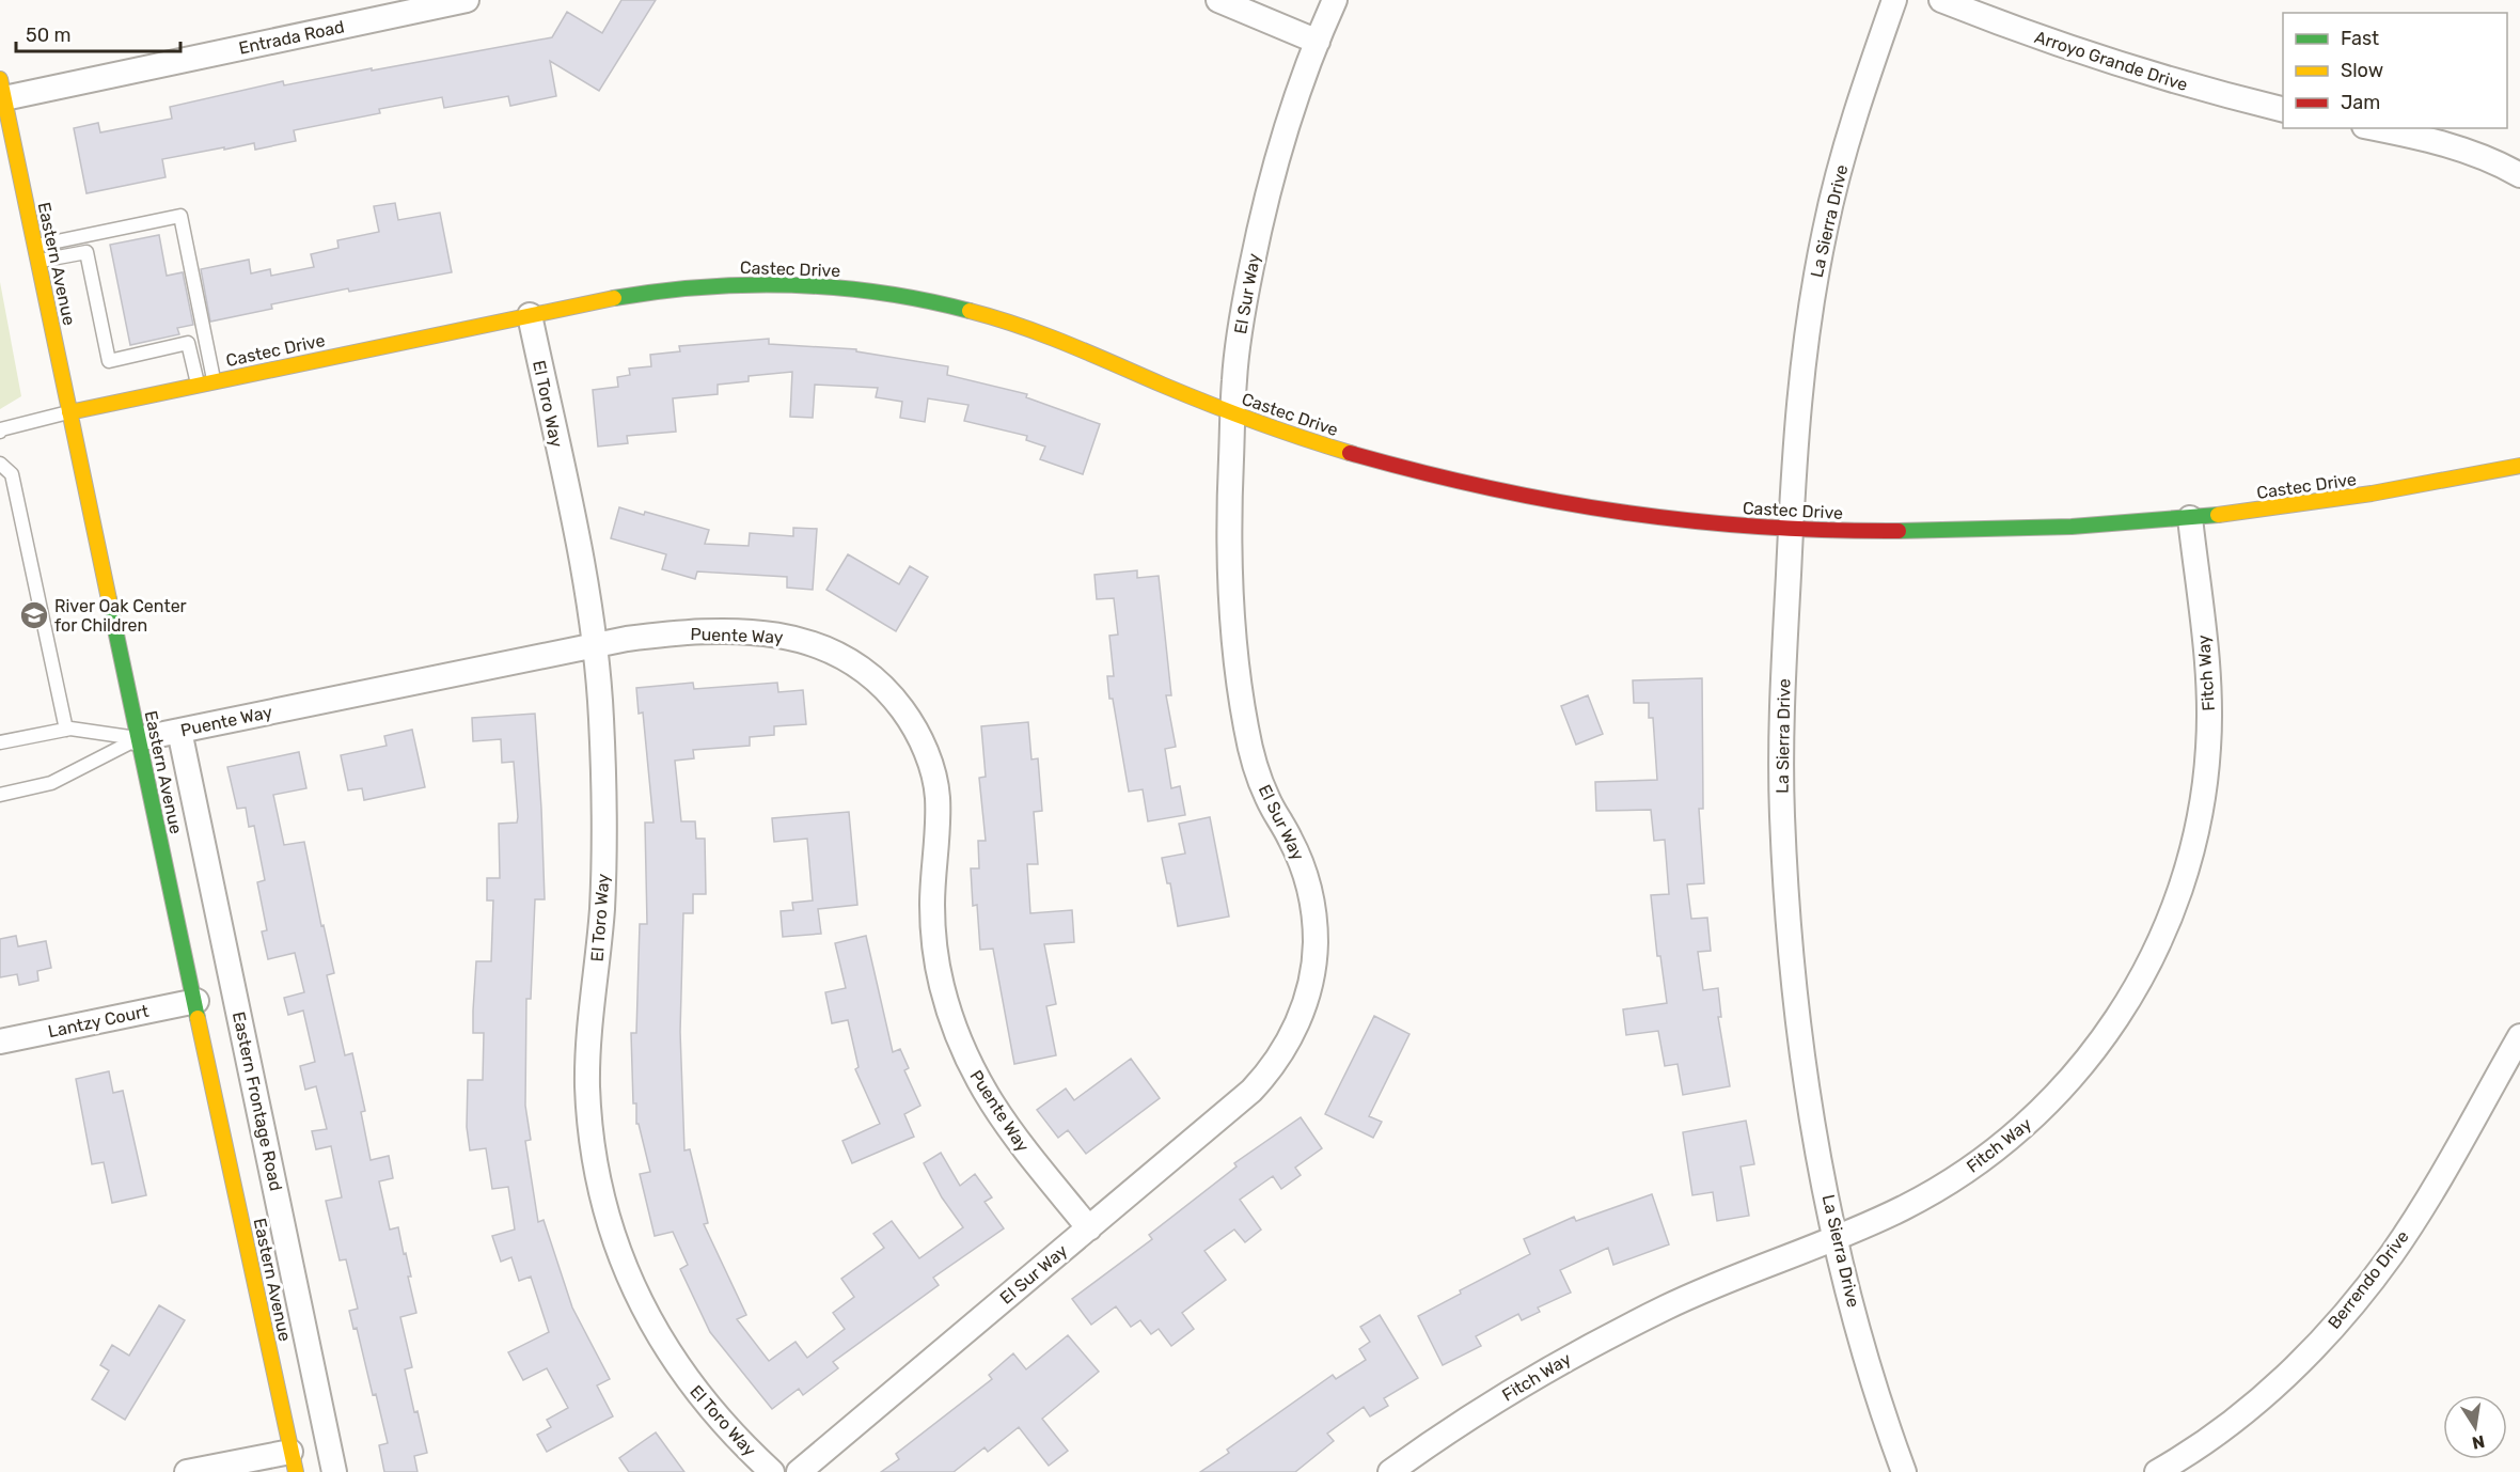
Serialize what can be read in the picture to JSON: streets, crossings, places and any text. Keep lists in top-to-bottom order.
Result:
{
  "streets": {
    "street": [
      "Entrada Road",
      "Arroyo Grande Drive",
      "La Sierra Drive",
      "Eastern Avenue",
      "Castec Drive",
      "El Sur Way",
      "El Toro Way",
      "Puente Way",
      "Fitch Way",
      "Lantzy Court",
      "Eastern Frontage Road",
      "Berrendo Drive"
    ]
  },
  "crossings": [
    ["Entrada Road", "Eastern Avenue"],
    ["La Sierra Drive", "Castec Drive"],
    ["La Sierra Drive", "Fitch Way"],
    ["Eastern Avenue", "Castec Drive"],
    ["Eastern Avenue", "Puente Way"],
    ["Eastern Avenue", "Lantzy Court"],
    ["Castec Drive", "El Sur Way"],
    ["Castec Drive", "El Toro Way"],
    ["Castec Drive", "Fitch Way"],
    ["El Sur Way", "Puente Way"],
    ["El Toro Way", "Puente Way"],
    ["Puente Way", "Eastern Frontage Road"]
  ],
  "places": {
    "school or university": ["River Oak Center for Children"]
  },
  "legend": ["Fast", "Slow", "Jam"],
  "scale_bar": "50 m",
  "north": "bottom"
}
